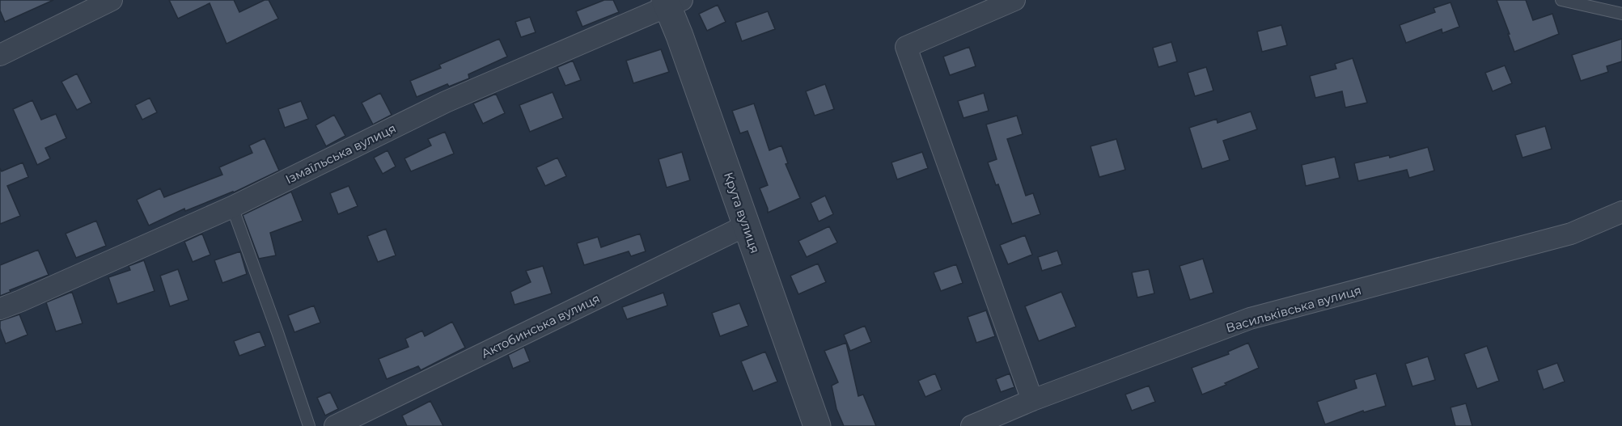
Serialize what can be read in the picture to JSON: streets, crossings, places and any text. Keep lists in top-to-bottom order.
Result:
{
  "streets": {
    "street": [
      "Ізмаїльська вулиця",
      "Крута вулиця",
      "Васильківська вулиця",
      "Актобинська вулиця"
    ]
  },
  "crossings": [
    ["Ізмаїльська вулиця", "Крута вулиця"],
    ["Крута вулиця", "Актобинська вулиця"]
  ]
}
